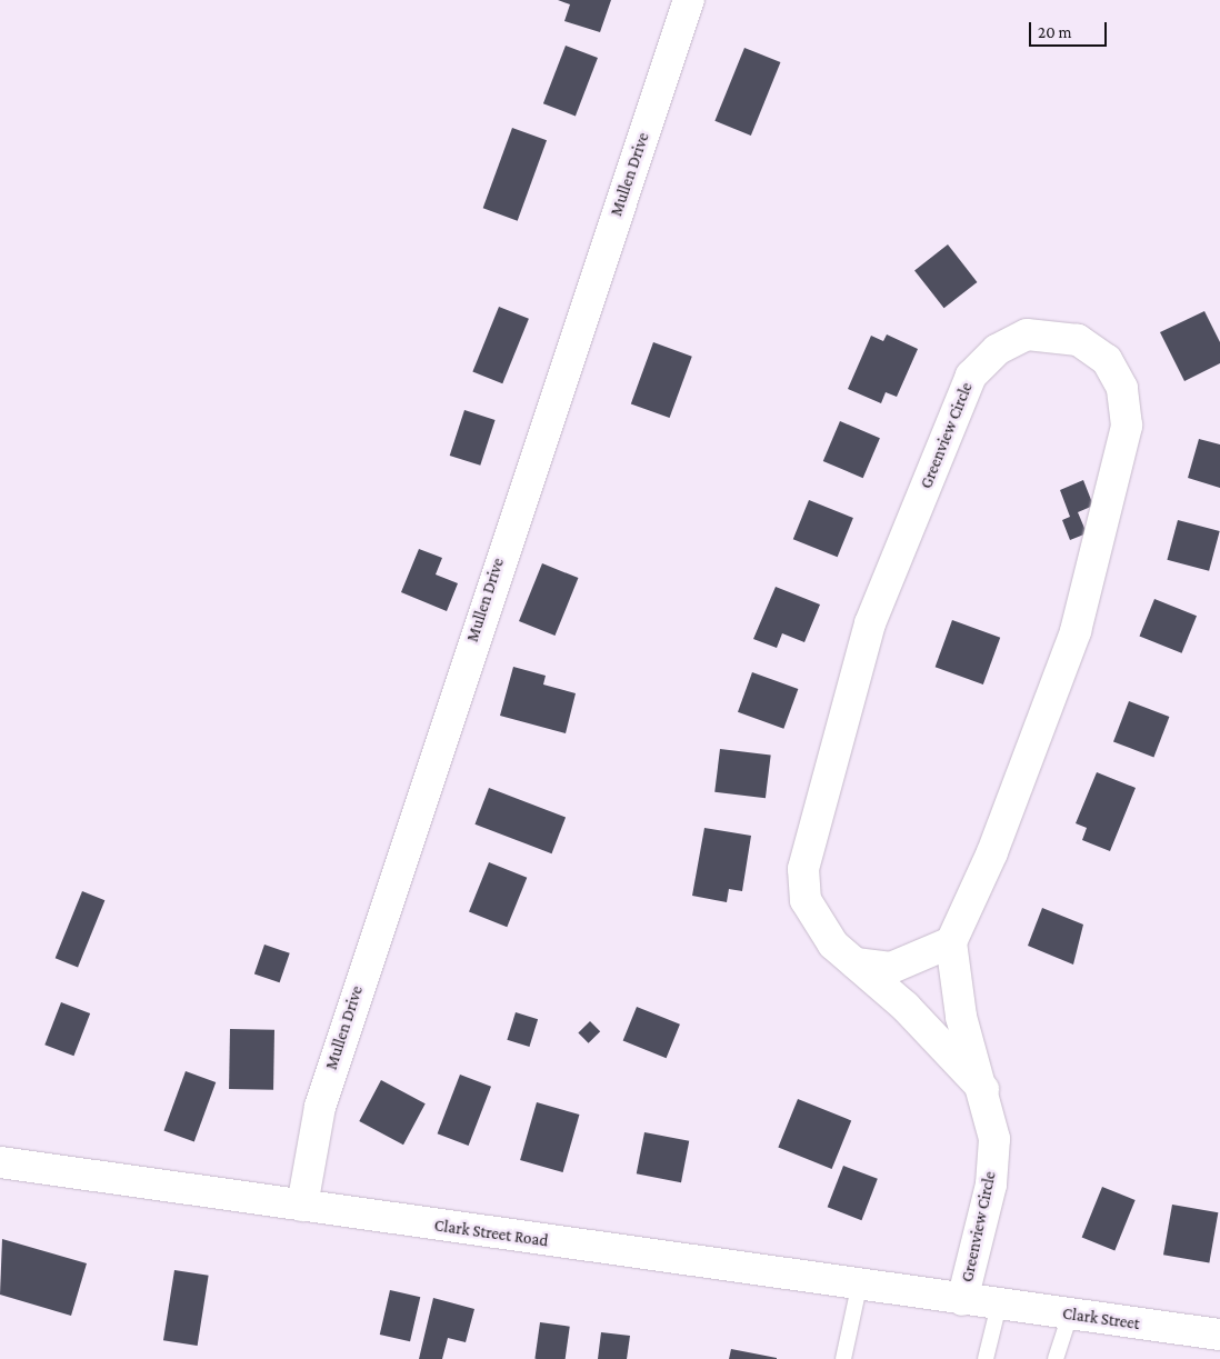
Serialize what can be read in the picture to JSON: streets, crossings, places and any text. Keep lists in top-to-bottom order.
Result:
{
  "streets": {
    "street": [
      "Mullen Drive",
      "Greenview Circle",
      "Clark Street Road",
      "Clark Street"
    ]
  },
  "crossings": [
    ["Mullen Drive", "Clark Street Road"],
    ["Greenview Circle", "Clark Street Road"],
    ["Greenview Circle", "Clark Street"],
    ["Clark Street Road", "Clark Street"]
  ],
  "scale_bar": "20 m"
}
